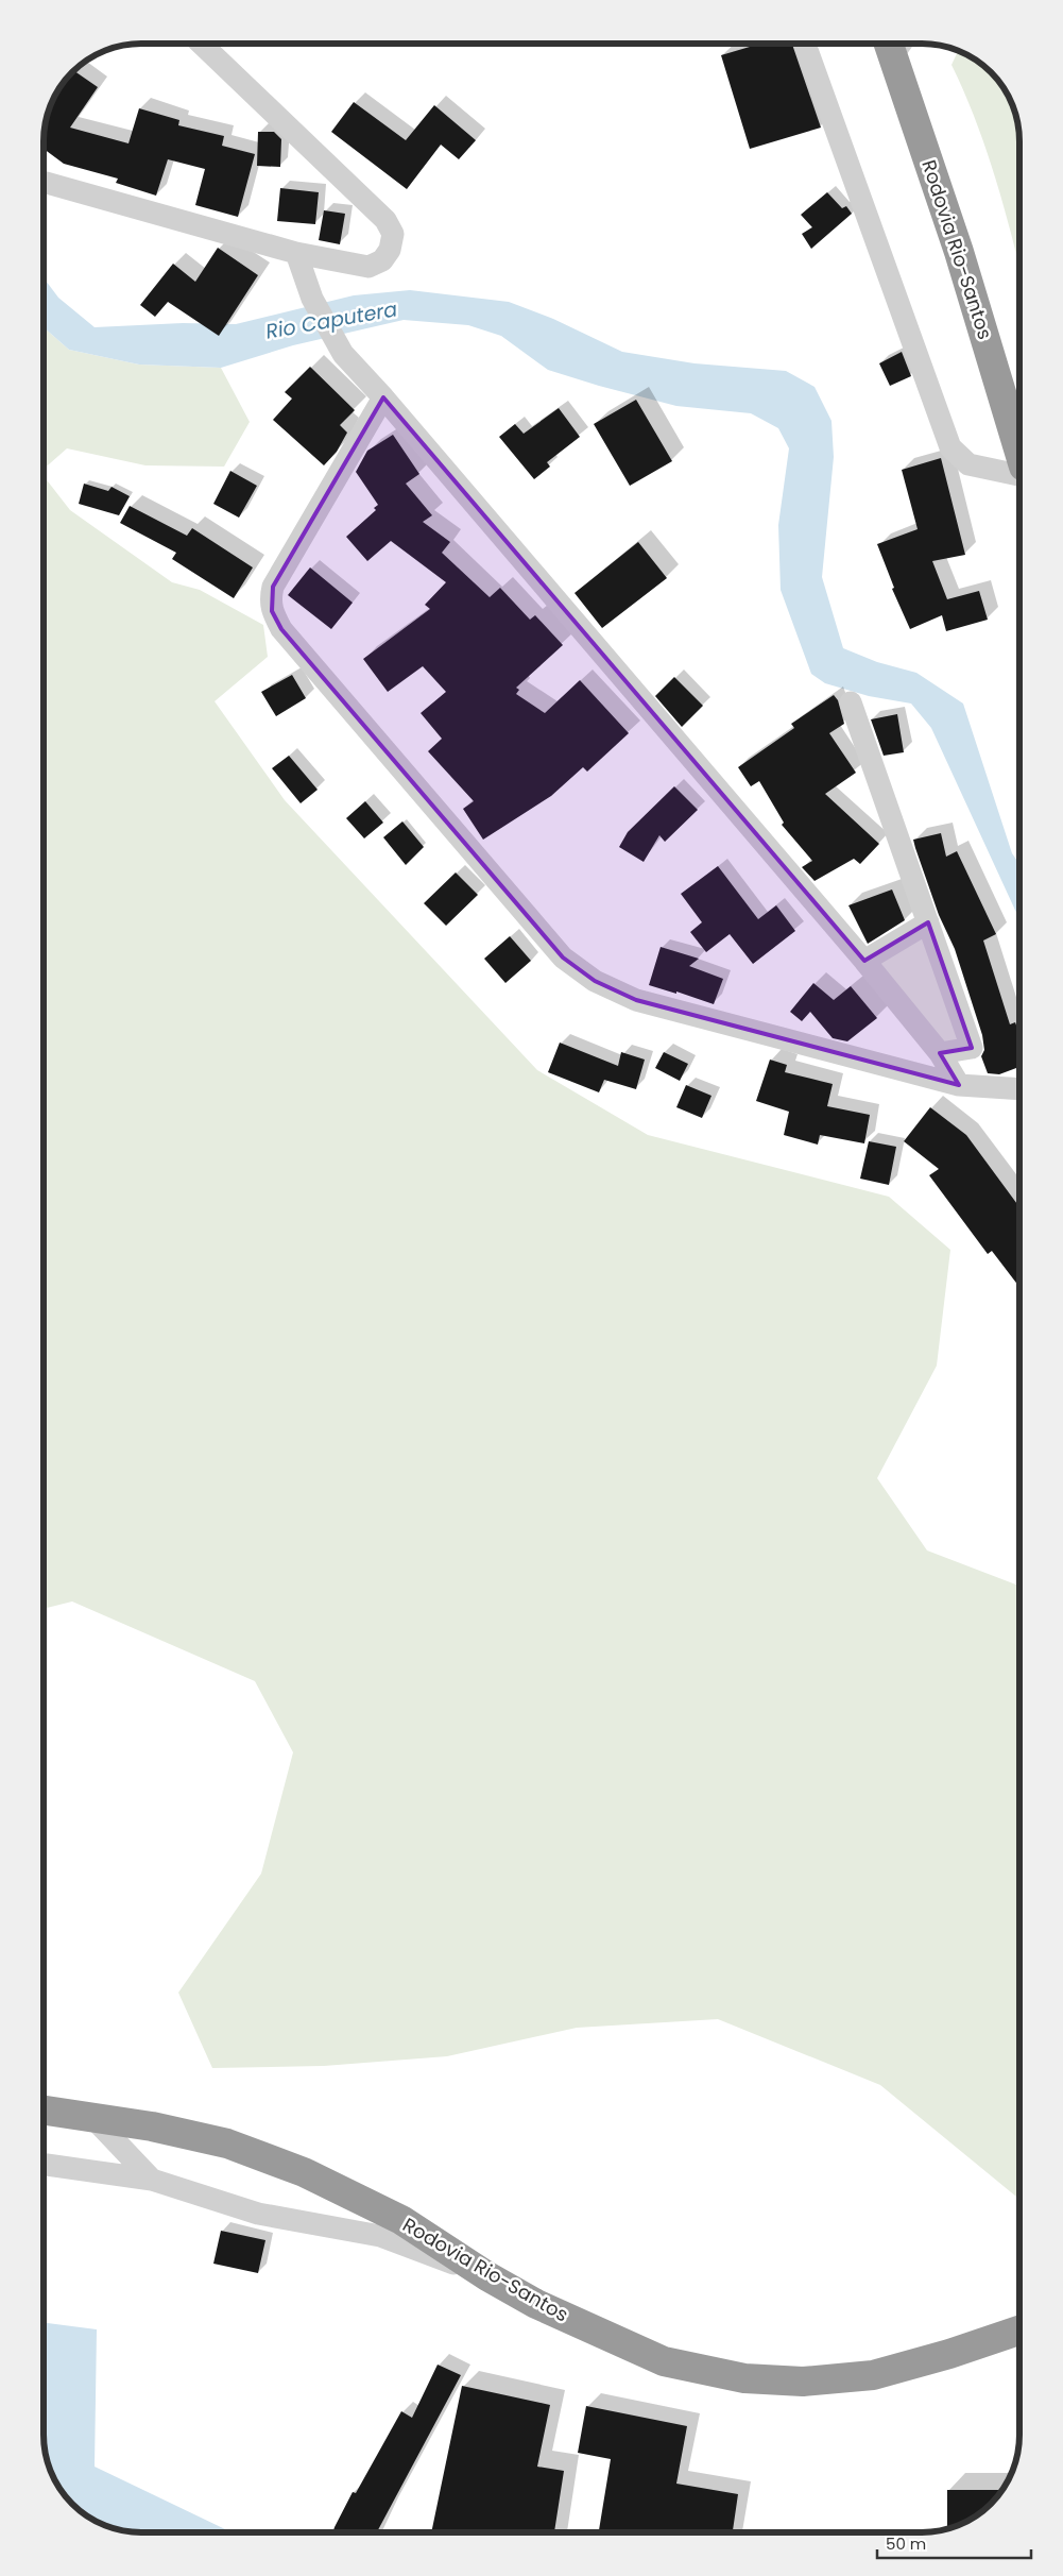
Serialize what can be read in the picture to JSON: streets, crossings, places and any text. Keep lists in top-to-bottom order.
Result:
{
  "streets": {
    "highway": ["Rodovia Rio-Santos"]
  },
  "water": ["Rio Caputera"],
  "scale_bar": "50 m"
}
